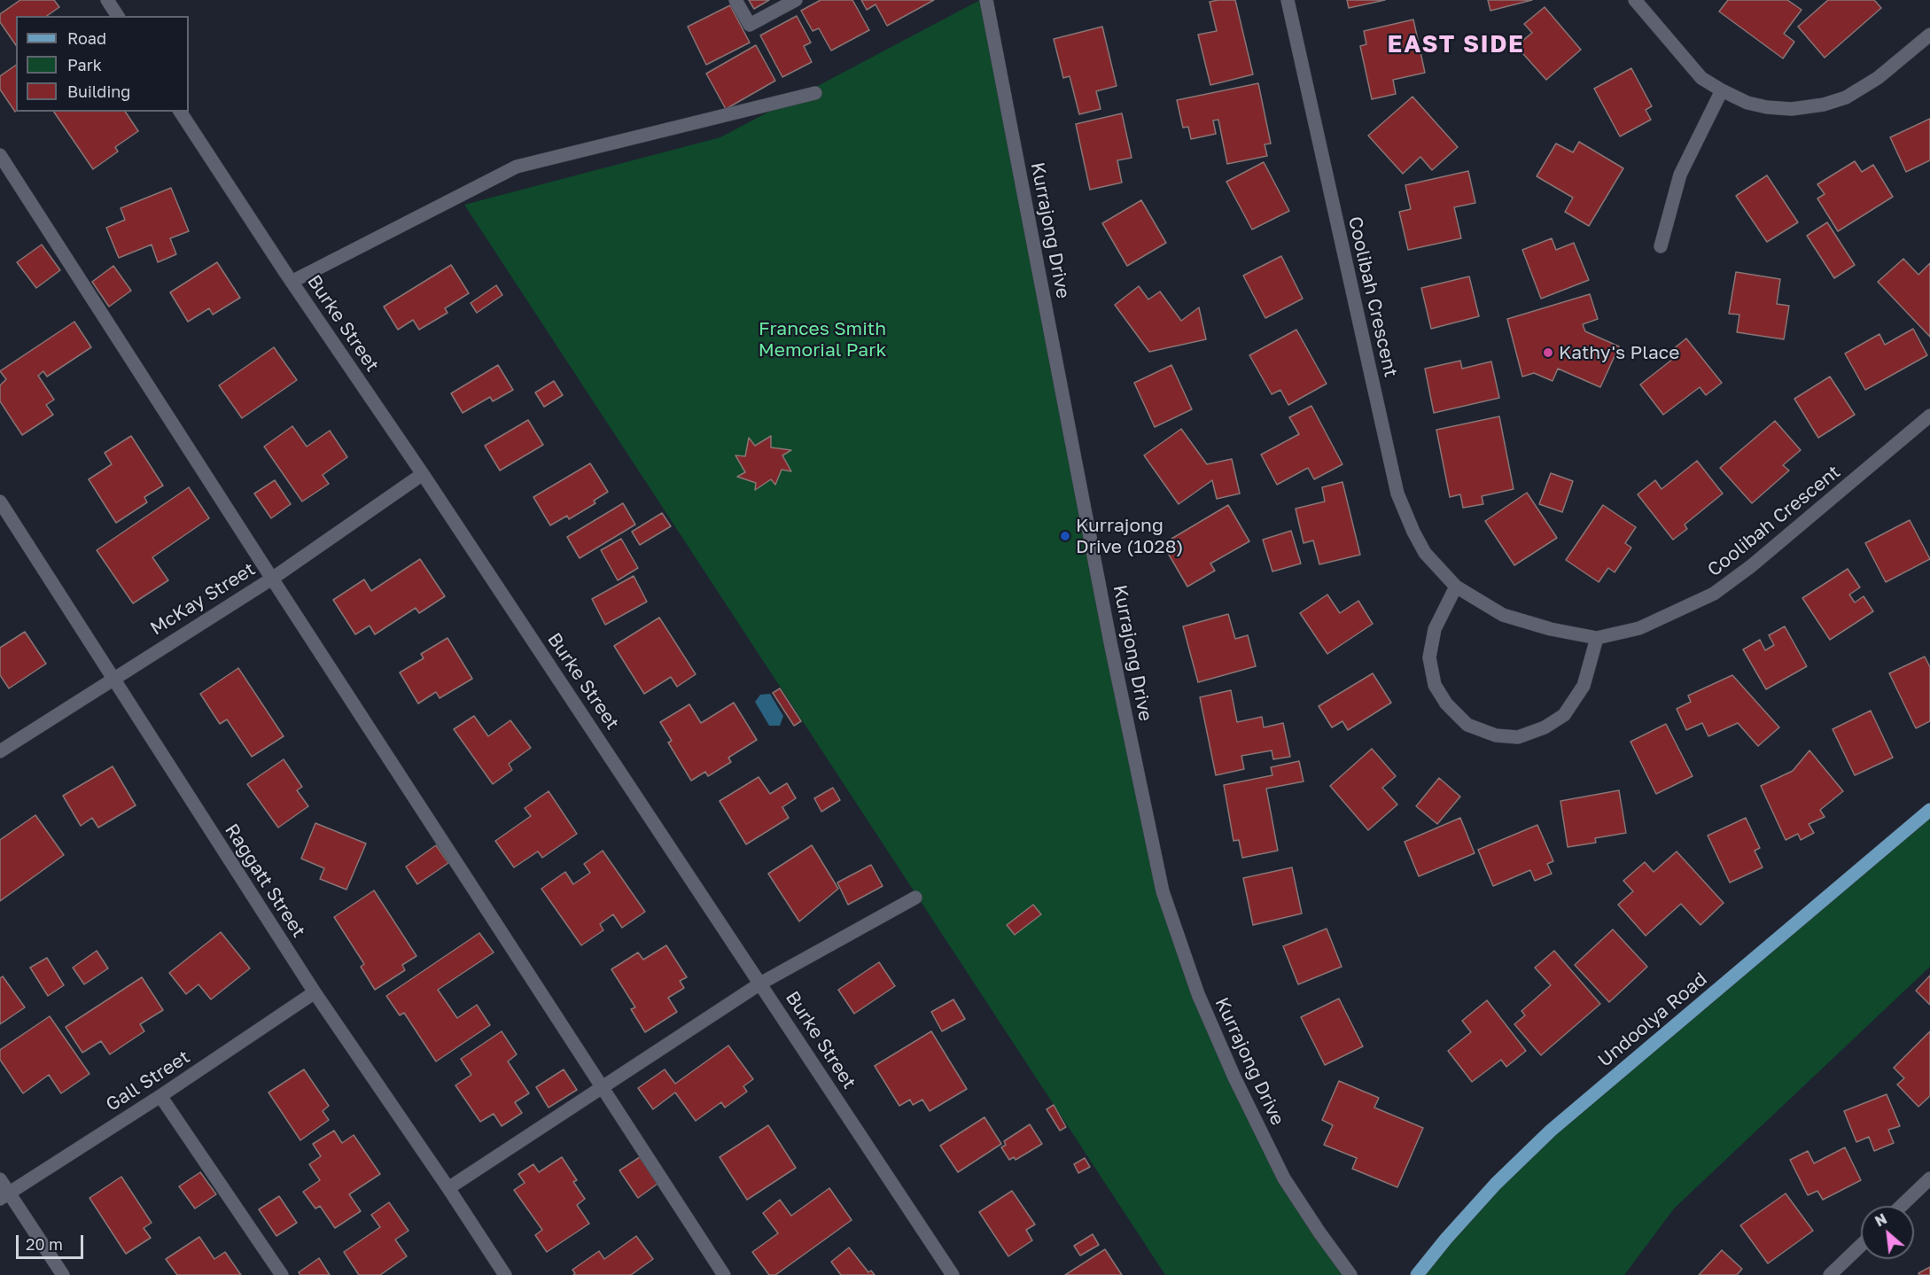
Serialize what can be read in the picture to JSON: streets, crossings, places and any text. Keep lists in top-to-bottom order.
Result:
{
  "streets": {
    "main road": ["Undoolya Road"],
    "street": [
      "Kurrajong Drive",
      "Coolibah Crescent",
      "Burke Street",
      "McKay Street",
      "Raggatt Street",
      "Gall Street"
    ]
  },
  "crossings": [
    ["Burke Street", "McKay Street"],
    ["McKay Street", "Raggatt Street"],
    ["Raggatt Street", "Gall Street"]
  ],
  "districts": ["EAST SIDE"],
  "parks": ["Frances Smith Memorial Park"],
  "places": ["Kathy's Place", "Kurrajong Drive (1028)"],
  "legend": ["Road", "Park", "Building"],
  "scale_bar": "20 m",
  "north": "top left"
}
